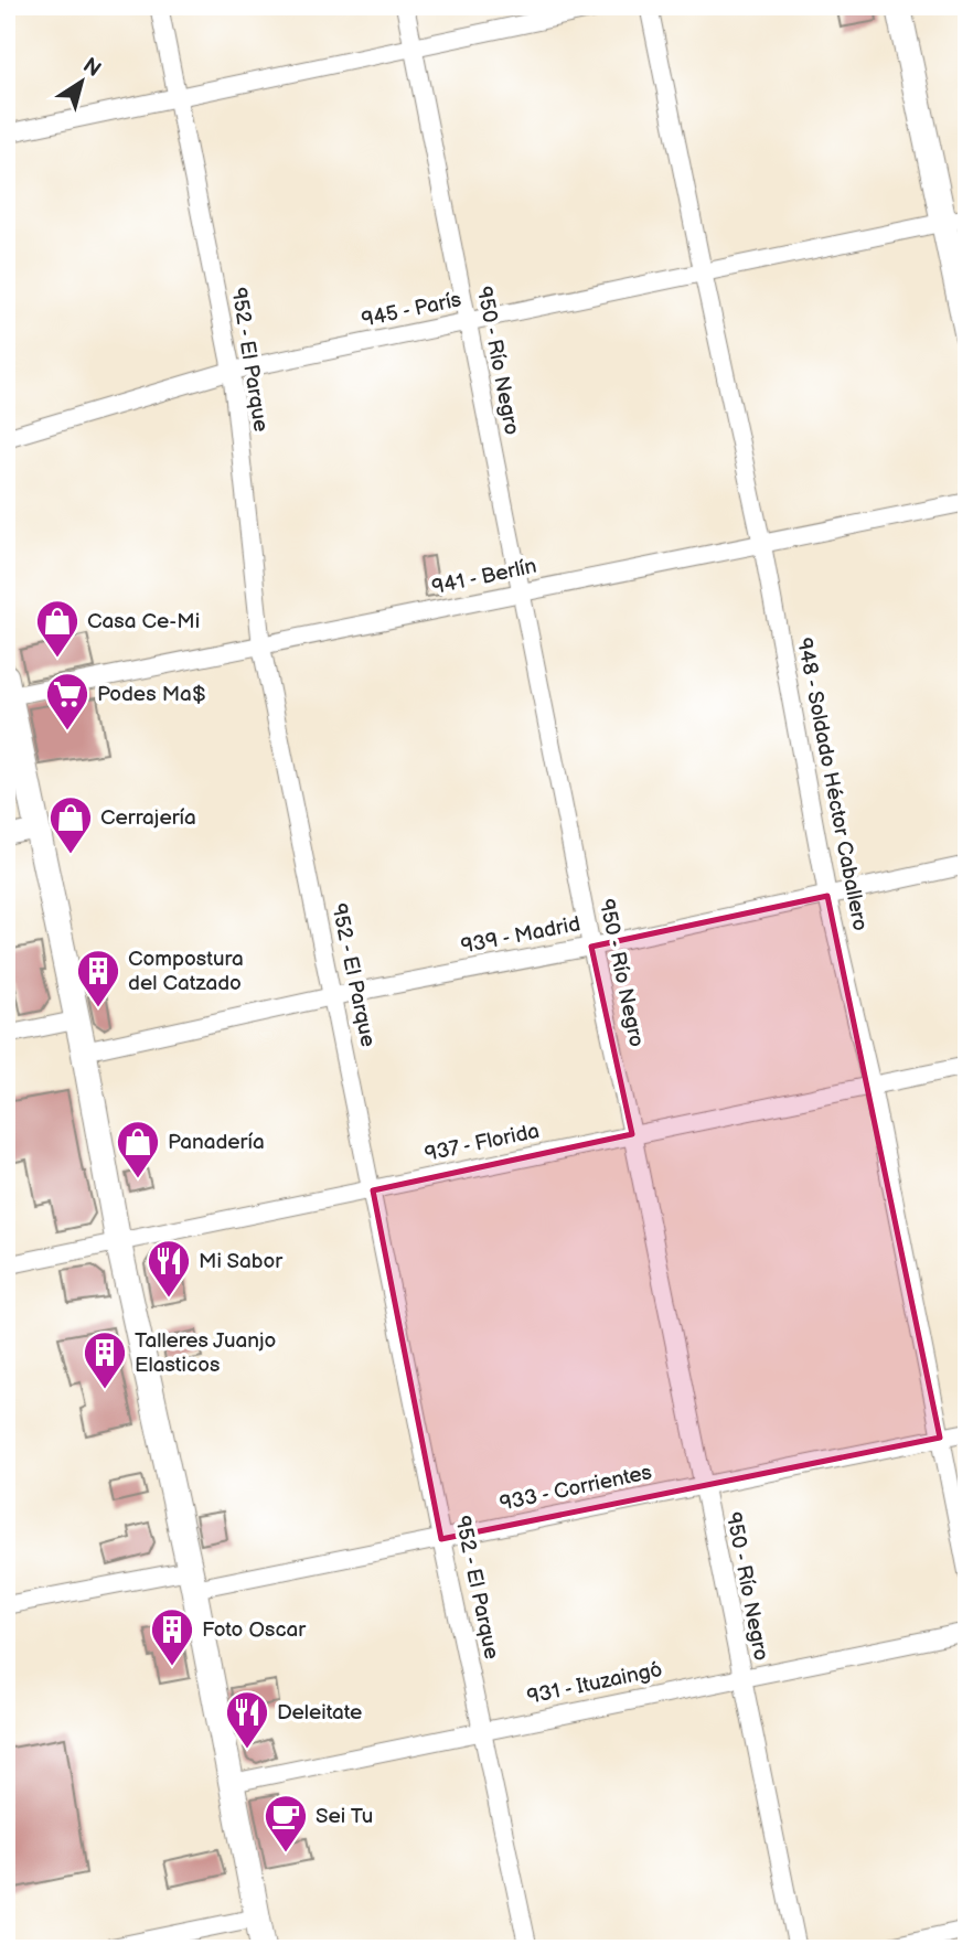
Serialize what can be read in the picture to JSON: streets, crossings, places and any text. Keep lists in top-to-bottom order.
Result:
{
  "streets": {
    "street": [
      "945 - París",
      "952 - El Parque",
      "950 - Río Negro",
      "941 - Berlín",
      "948 - Soldado Héctor Caballero",
      "939 - Madrid",
      "937 - Florida",
      "933 - Corrientes",
      "931 - Ituzaingó"
    ]
  },
  "crossings": [
    ["945 - París", "952 - El Parque"],
    ["945 - París", "950 - Río Negro"],
    ["945 - París", "948 - Soldado Héctor Caballero"],
    ["952 - El Parque", "941 - Berlín"],
    ["952 - El Parque", "939 - Madrid"],
    ["952 - El Parque", "937 - Florida"],
    ["952 - El Parque", "933 - Corrientes"],
    ["952 - El Parque", "931 - Ituzaingó"],
    ["950 - Río Negro", "941 - Berlín"],
    ["950 - Río Negro", "939 - Madrid"],
    ["950 - Río Negro", "937 - Florida"],
    ["950 - Río Negro", "933 - Corrientes"],
    ["950 - Río Negro", "931 - Ituzaingó"],
    ["941 - Berlín", "948 - Soldado Héctor Caballero"],
    ["948 - Soldado Héctor Caballero", "939 - Madrid"],
    ["948 - Soldado Héctor Caballero", "937 - Florida"],
    ["948 - Soldado Héctor Caballero", "933 - Corrientes"]
  ],
  "places": {
    "shop": ["Casa Ce-Mi", "Cerrajería", "Panadería"],
    "supermarket": ["Podes Ma$"],
    "building": ["Compostura del Catzado", "Talleres Juanjo Elasticos", "Foto Oscar"],
    "restaurant": ["Mi Sabor", "Deleitate"],
    "cafe": ["Sei Tu"]
  },
  "north": "top right"
}
